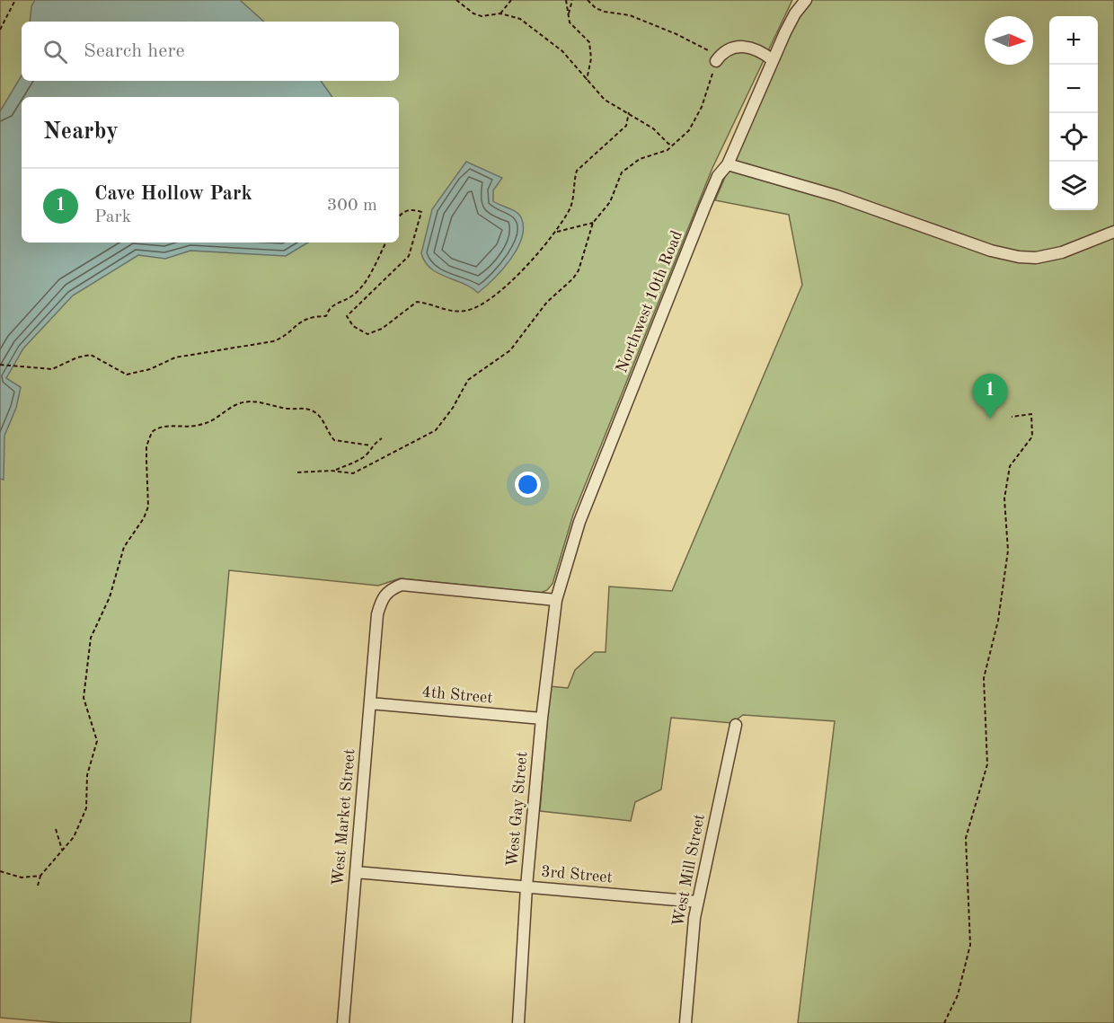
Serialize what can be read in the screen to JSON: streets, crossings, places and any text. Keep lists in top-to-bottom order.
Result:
{
  "streets": {
    "street": [
      "Northwest 10th Road",
      "4th Street",
      "West Gay Street",
      "West Market Street",
      "West Mill Street",
      "3rd Street"
    ]
  },
  "crossings": [
    ["Northwest 10th Road", "West Gay Street"],
    ["Northwest 10th Road", "West Market Street"],
    ["4th Street", "West Gay Street"],
    ["4th Street", "West Market Street"],
    ["West Gay Street", "West Market Street"],
    ["West Gay Street", "3rd Street"],
    ["West Market Street", "3rd Street"],
    ["West Mill Street", "3rd Street"]
  ],
  "north": "right",
  "page": {
    "map_buttons": ["+", "−"],
    "search": "Search here",
    "heading": "Nearby",
    "list": [
      {
        "mark": "1",
        "name": "Cave Hollow Park",
        "note": "Park",
        "value": "300 m"
      }
    ],
    "pins": "1"
  }
}
